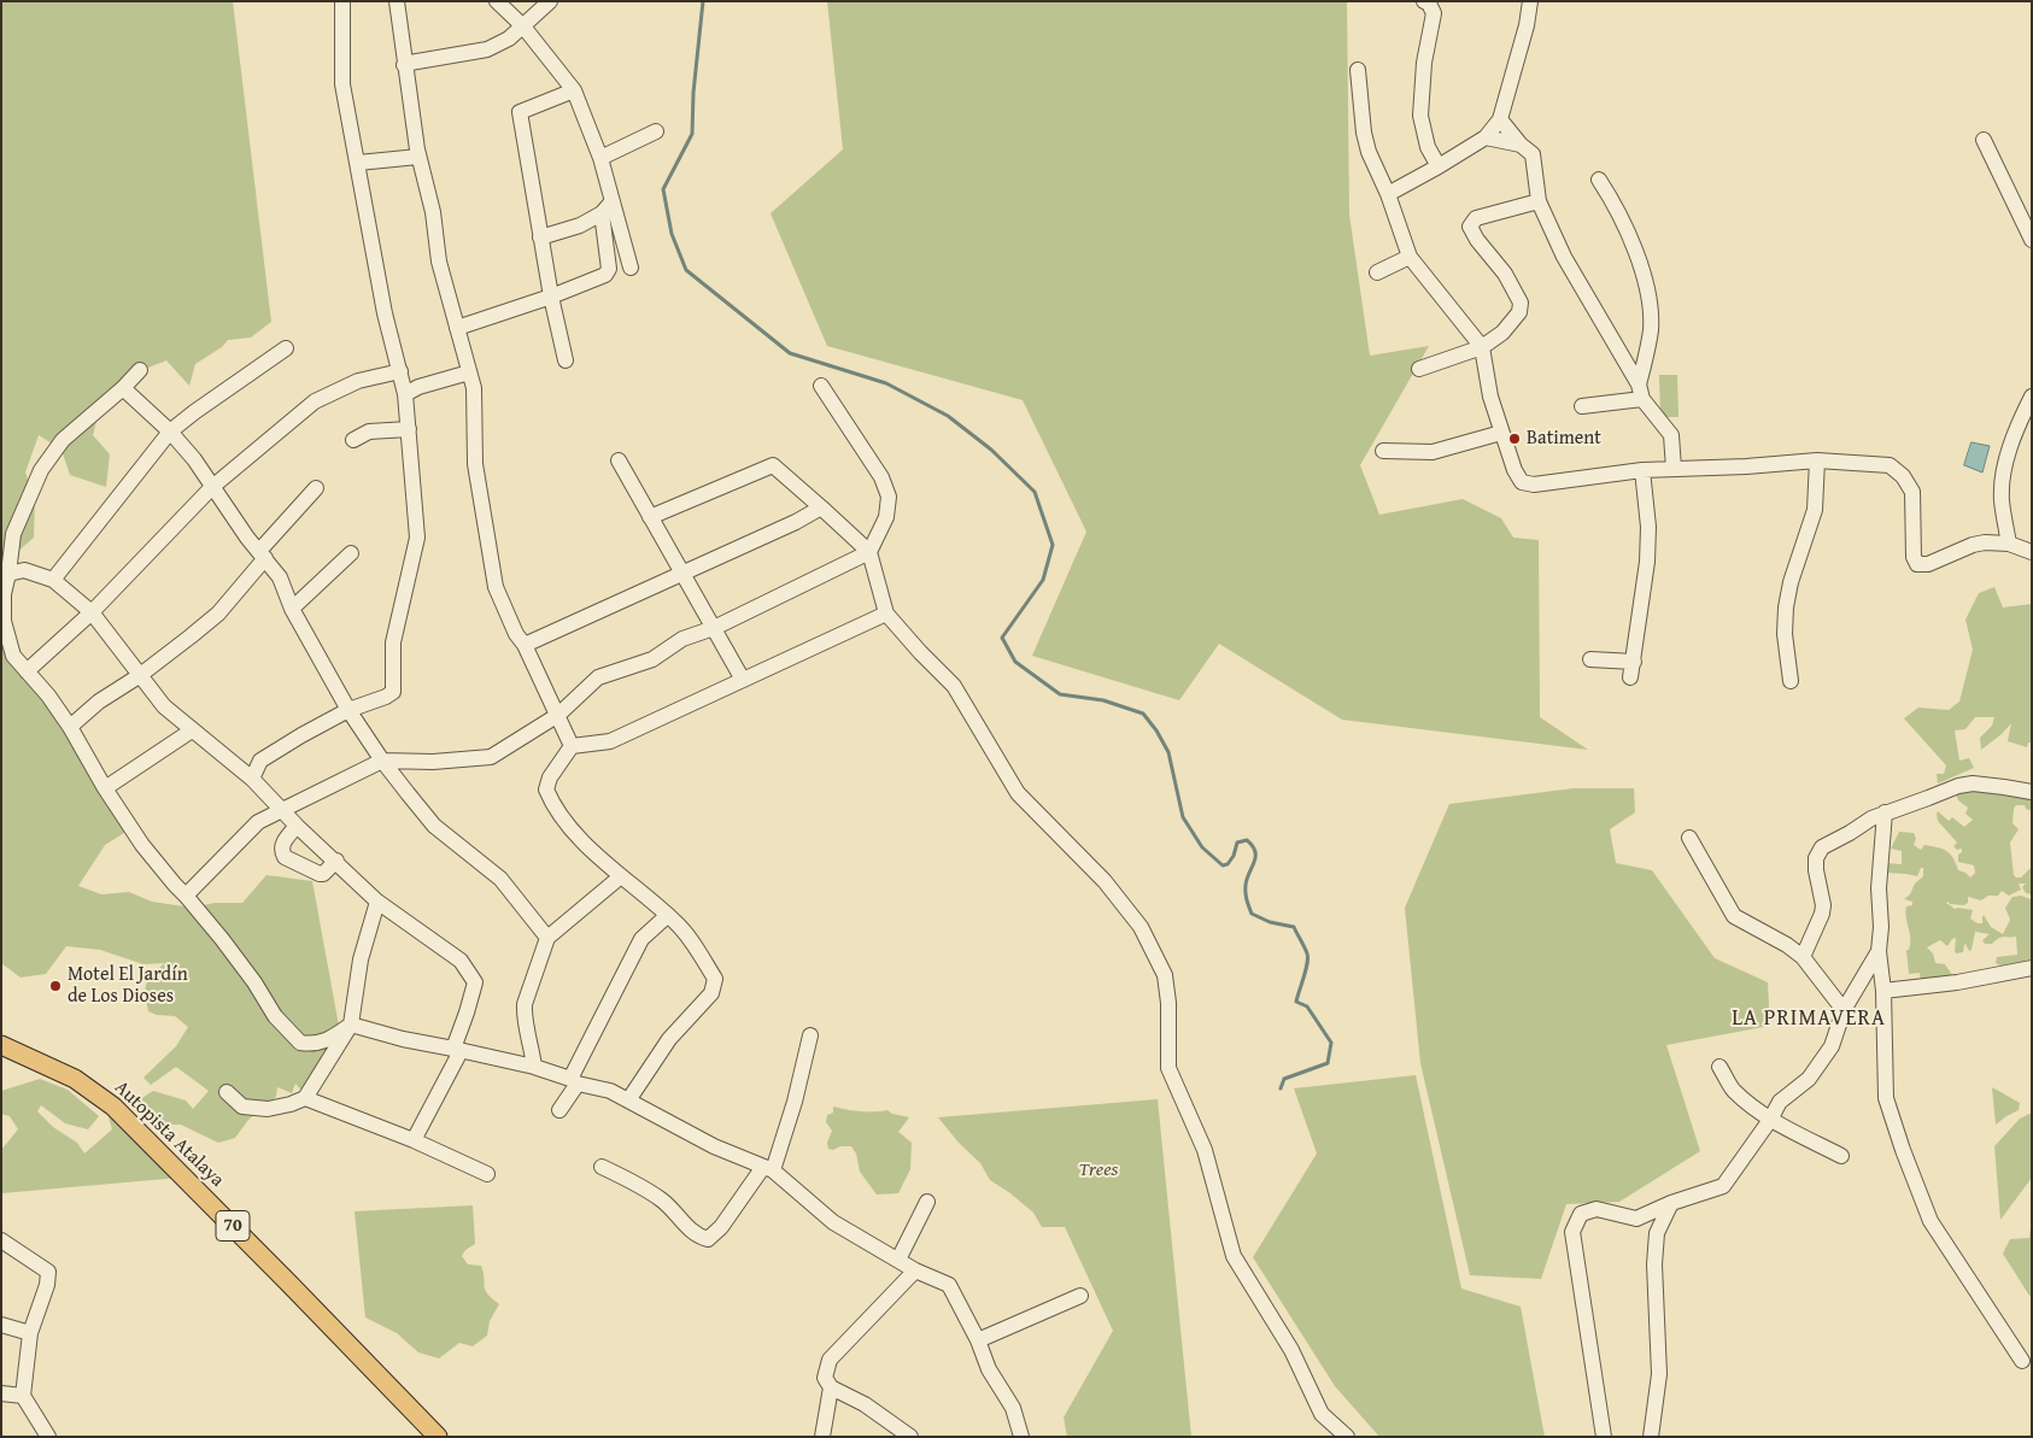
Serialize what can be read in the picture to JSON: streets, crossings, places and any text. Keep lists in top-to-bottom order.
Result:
{
  "streets": {
    "main road": ["Autopista Atalaya", "70"]
  },
  "districts": ["LA PRIMAVERA"],
  "parks": ["Trees"],
  "places": ["Batiment", "Motel El Jardín de Los Dioses"]
}
